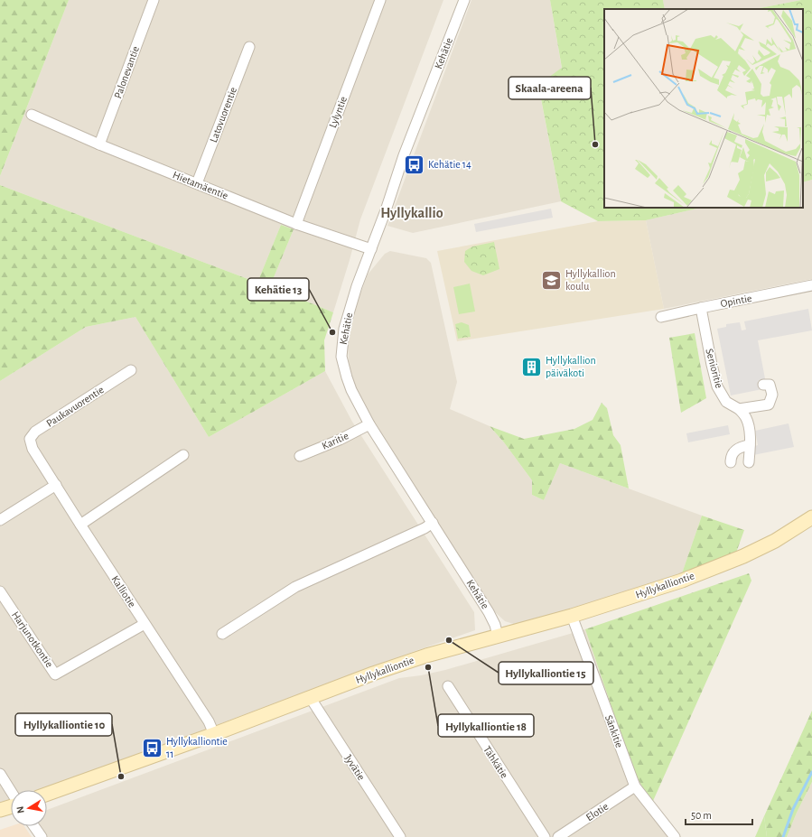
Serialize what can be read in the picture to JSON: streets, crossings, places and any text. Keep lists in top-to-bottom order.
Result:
{
  "streets": {
    "main road": ["Hyllykalliontie"],
    "street": [
      "Kehätie",
      "Palonevantie",
      "Lylyntie",
      "Latovuorentie",
      "Hietamäentie",
      "Opintie",
      "Senioritie",
      "Paukavuorentie",
      "Karitie",
      "Kalliotie",
      "Harjunotkontie",
      "Sänkitie",
      "Tähkätie",
      "Jyvätie",
      "Elotie"
    ]
  },
  "crossings": [
    ["Kehätie", "Hietamäentie"],
    ["Kehätie", "Karitie"],
    ["Kehätie", "Hyllykalliontie"],
    ["Palonevantie", "Hietamäentie"],
    ["Lylyntie", "Hietamäentie"],
    ["Latovuorentie", "Hietamäentie"],
    ["Opintie", "Senioritie"],
    ["Paukavuorentie", "Kalliotie"],
    ["Hyllykalliontie", "Kalliotie"],
    ["Hyllykalliontie", "Sänkitie"],
    ["Hyllykalliontie", "Jyvätie"],
    ["Kalliotie", "Harjunotkontie"],
    ["Sänkitie", "Elotie"]
  ],
  "districts": ["Hyllykallio"],
  "places": {
    "other": [
      "Skaala-areena",
      "Kehätie 13",
      "Hyllykalliontie 15",
      "Hyllykalliontie 18",
      "Hyllykalliontie 10"
    ],
    "bus stop": ["Kehätie 14", "Hyllykalliontie 11"],
    "school or university": ["Hyllykallion koulu"],
    "building": ["Hyllykallion päiväkoti"]
  },
  "scale_bar": "50 m",
  "north": "left"
}
